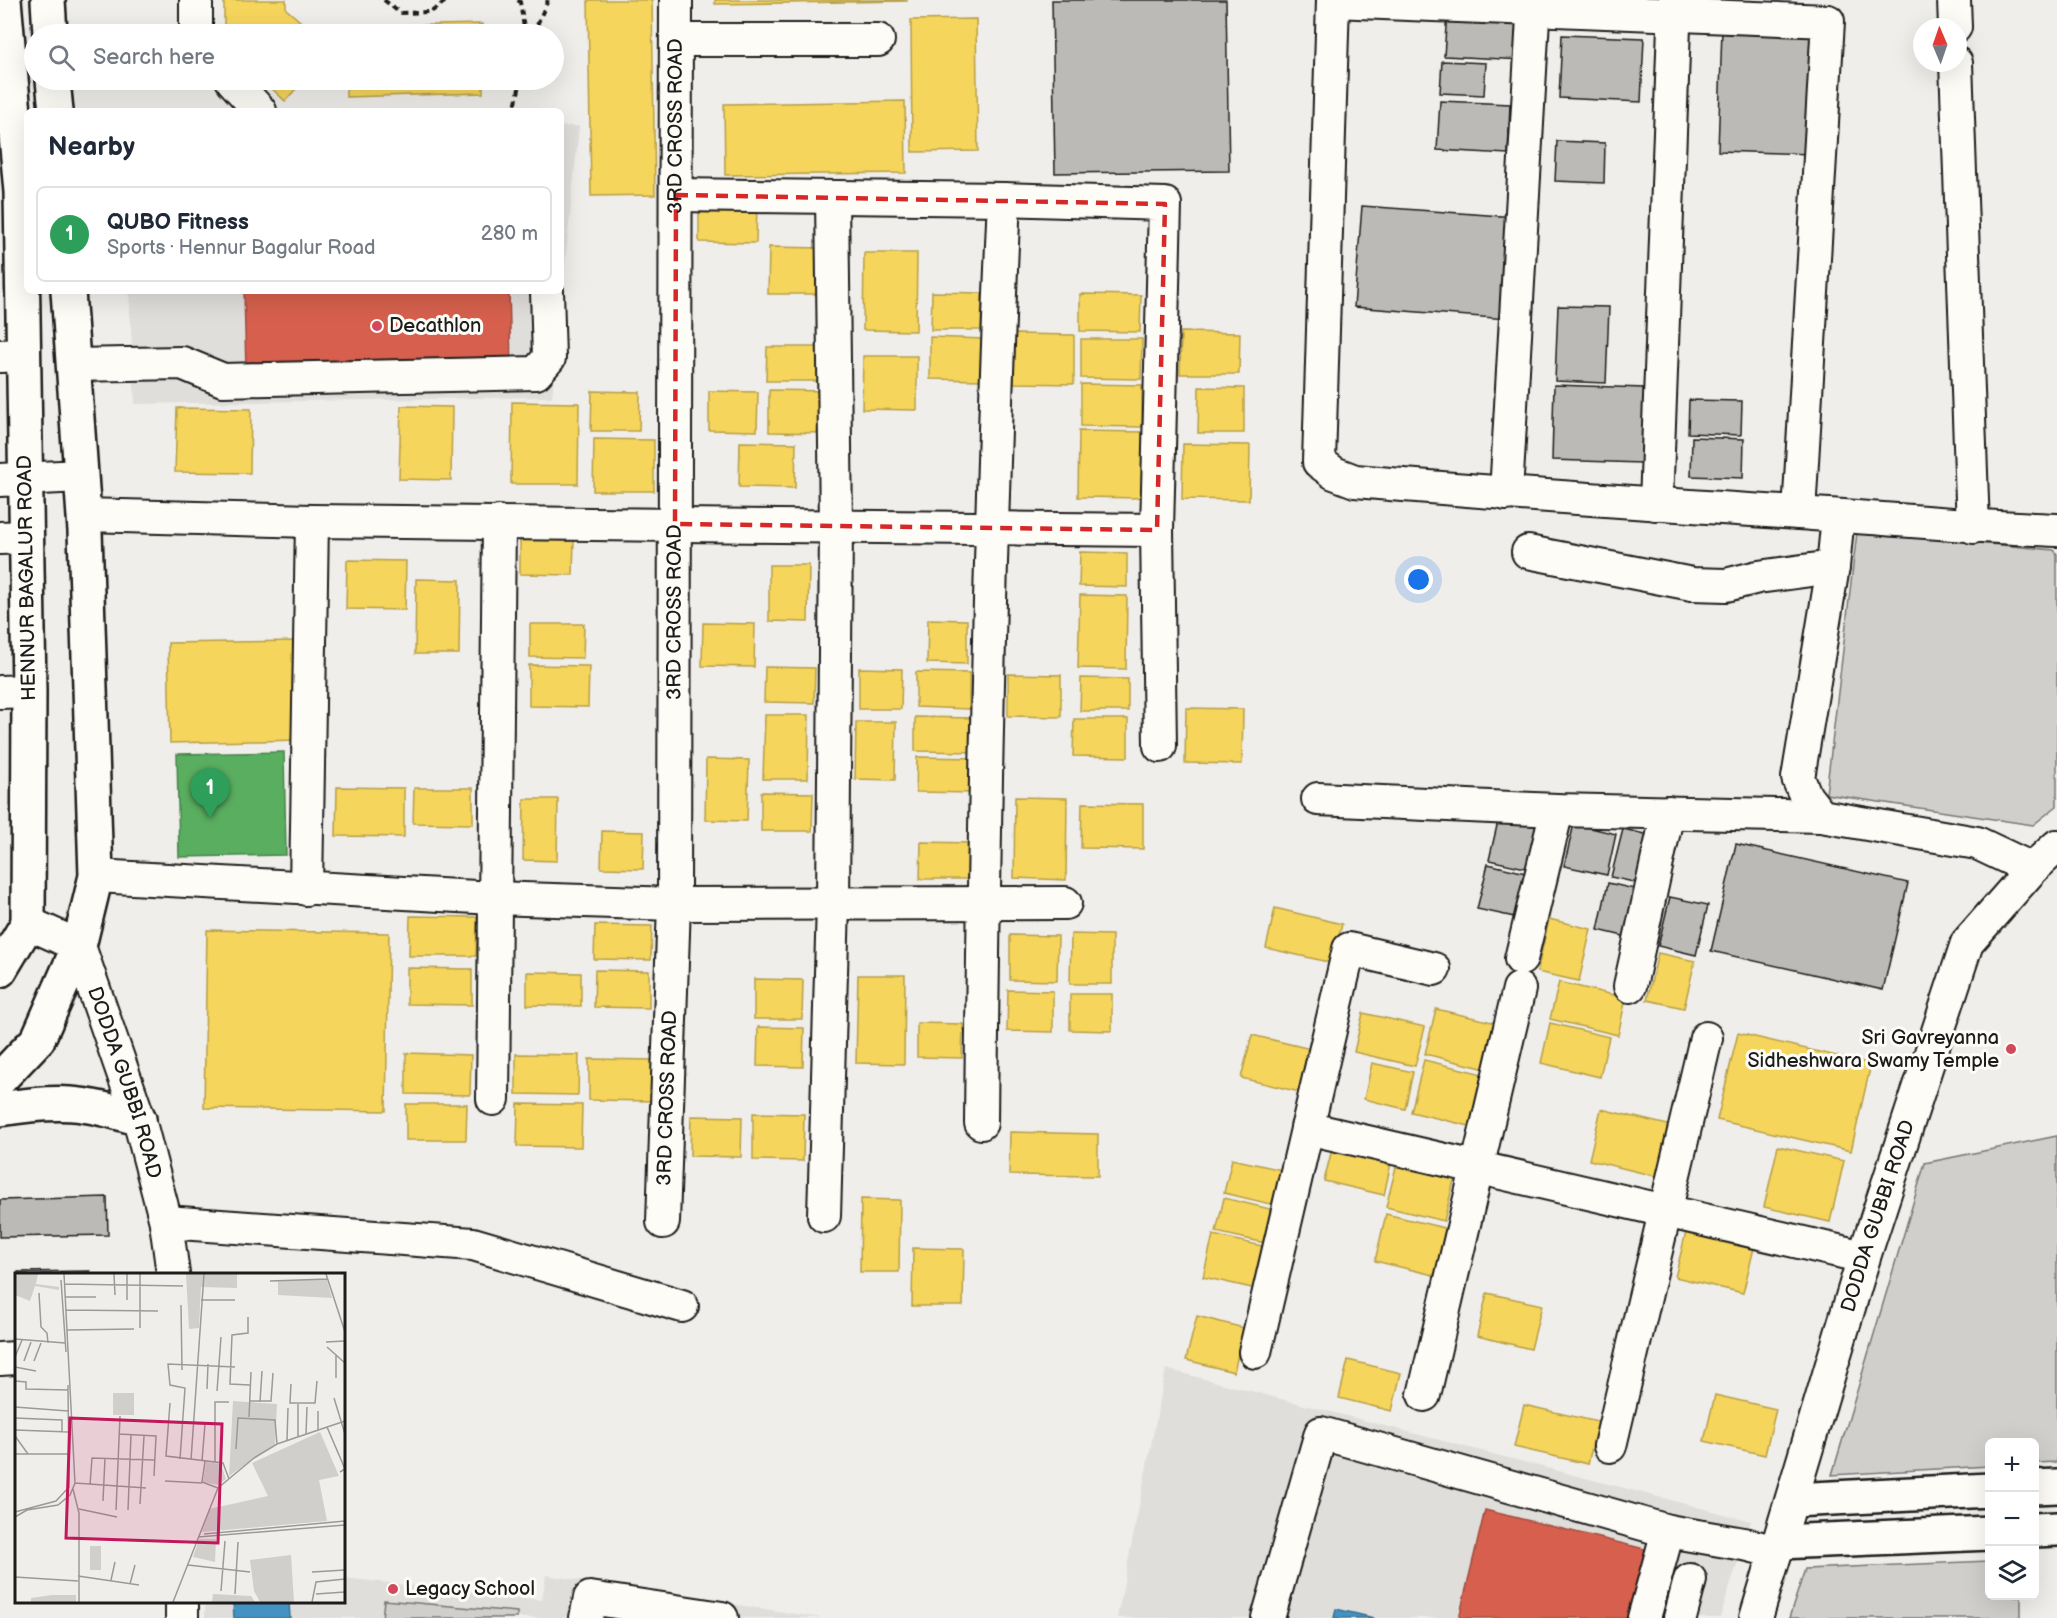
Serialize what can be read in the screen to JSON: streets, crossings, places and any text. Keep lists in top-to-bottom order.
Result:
{
  "streets": {
    "main road": ["HENNUR BAGALUR ROAD"],
    "street": ["3RD CROSS ROAD", "DODDA GUBBI ROAD"]
  },
  "places": ["Decathlon", "Sri Gavreyanna Sidheshwara Swamy Temple", "Legacy School"],
  "north": "top",
  "page": {
    "search": "Search here",
    "heading": "Nearby",
    "list": [
      {
        "mark": "1",
        "name": "QUBO Fitness",
        "note": "Sports · Hennur Bagalur Road",
        "value": "280 m"
      }
    ],
    "pins": "1",
    "map_buttons": ["+", "−"]
  }
}
